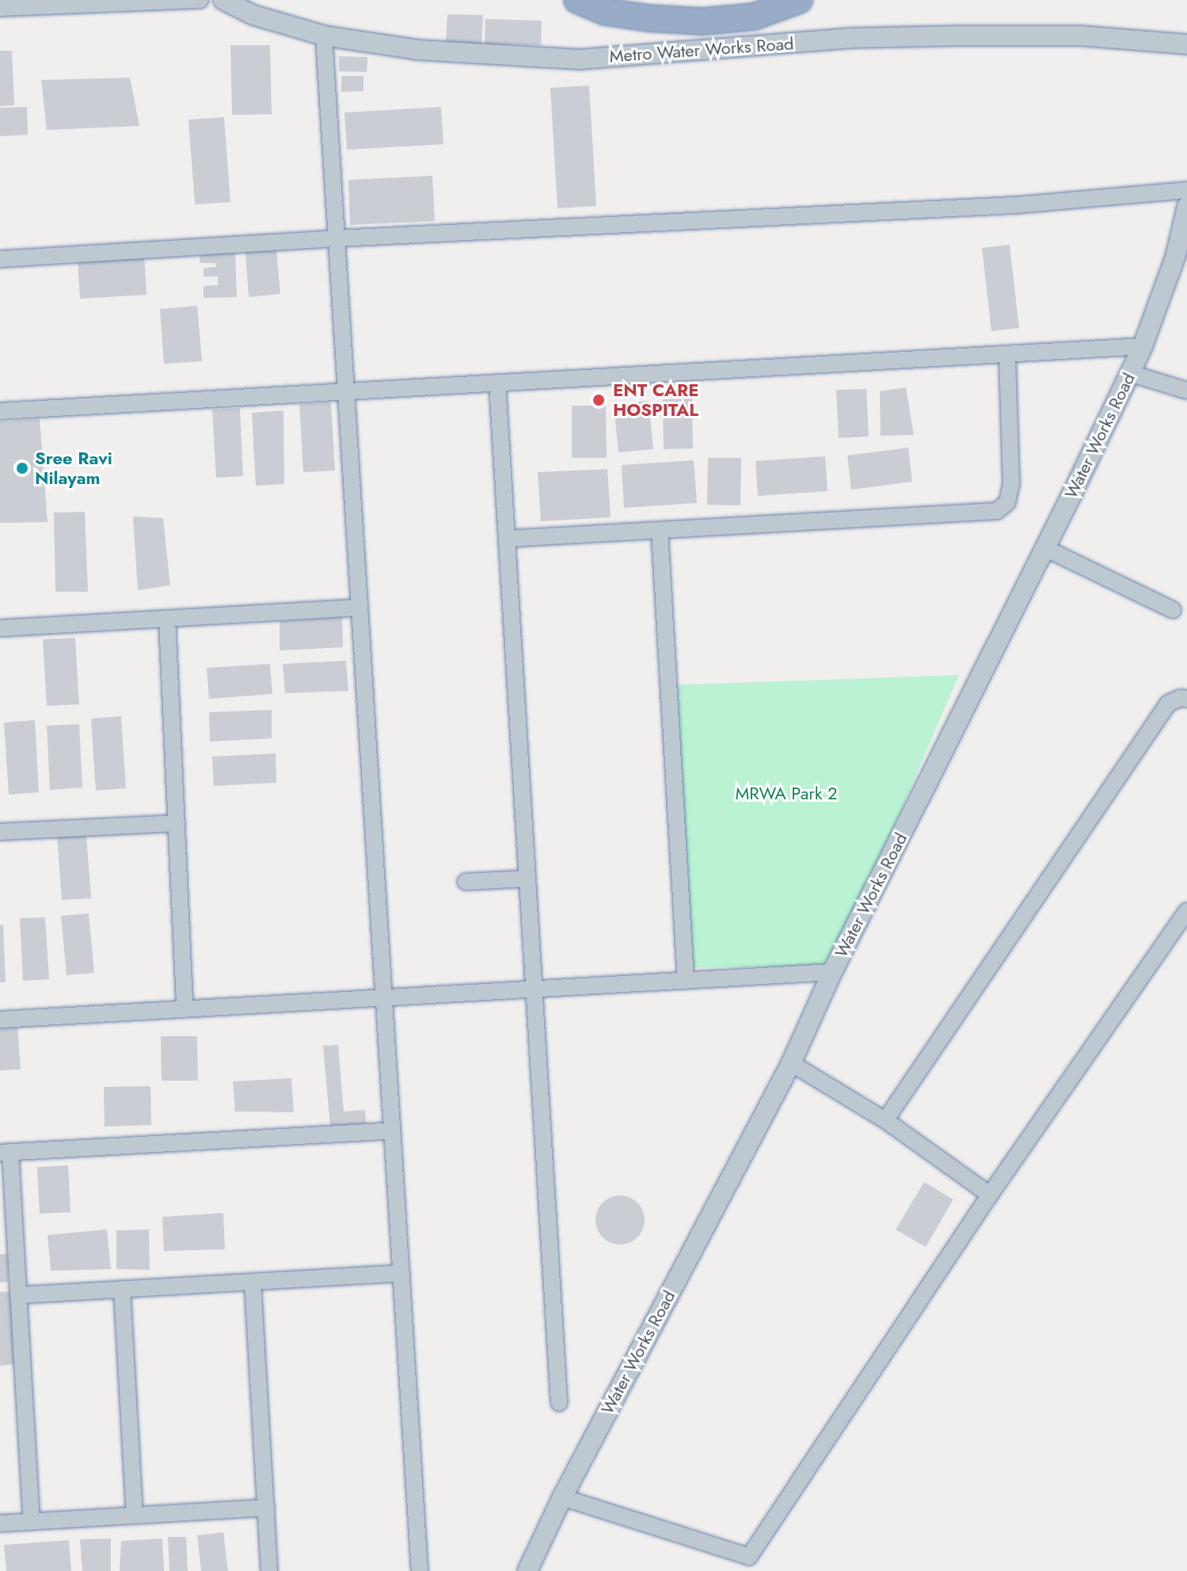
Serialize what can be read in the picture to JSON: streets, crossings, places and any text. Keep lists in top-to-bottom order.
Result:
{
  "streets": {
    "street": ["Metro Water Works Road", "Water Works Road"]
  },
  "parks": ["MRWA Park 2"],
  "places": ["ENT CARE HOSPITAL", "Sree Ravi Nilayam"]
}
